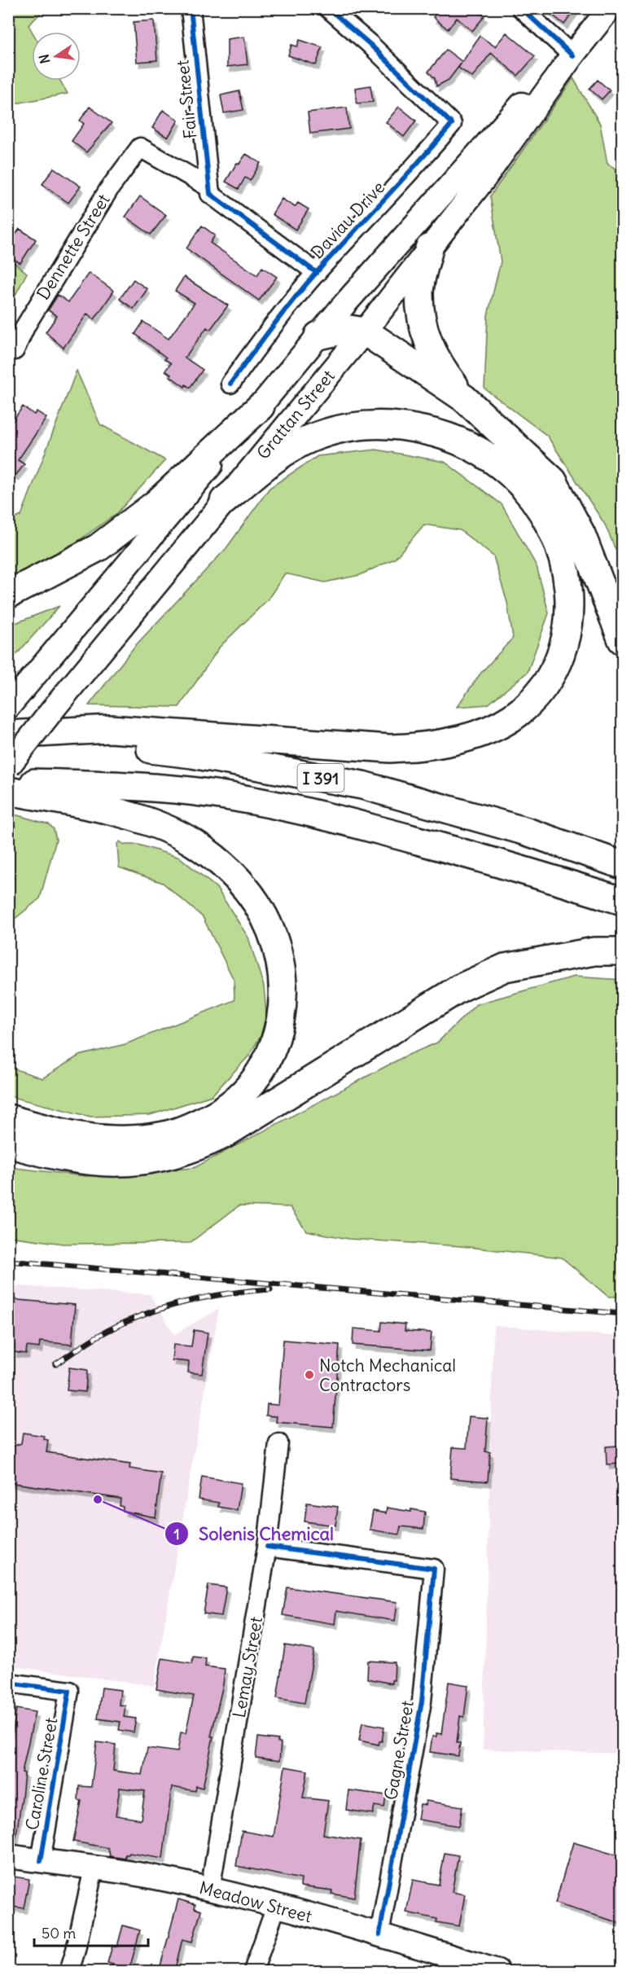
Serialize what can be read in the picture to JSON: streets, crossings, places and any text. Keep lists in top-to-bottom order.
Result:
{
  "streets": {
    "highway": ["I 391"],
    "main road": ["Grattan Street", "Meadow Street"],
    "street": [
      "Fair Street",
      "Daviau Drive",
      "Dennette Street",
      "Lemay Street",
      "Gagne Street",
      "Caroline Street"
    ]
  },
  "crossings": [
    ["Fair Street", "Dennette Street"],
    ["Lemay Street", "Gagne Street"],
    ["Lemay Street", "Meadow Street"],
    ["Gagne Street", "Meadow Street"],
    ["Caroline Street", "Meadow Street"]
  ],
  "places": ["Notch Mechanical Contractors", "Solenis Chemical"],
  "scale_bar": "50 m",
  "north": "left"
}
